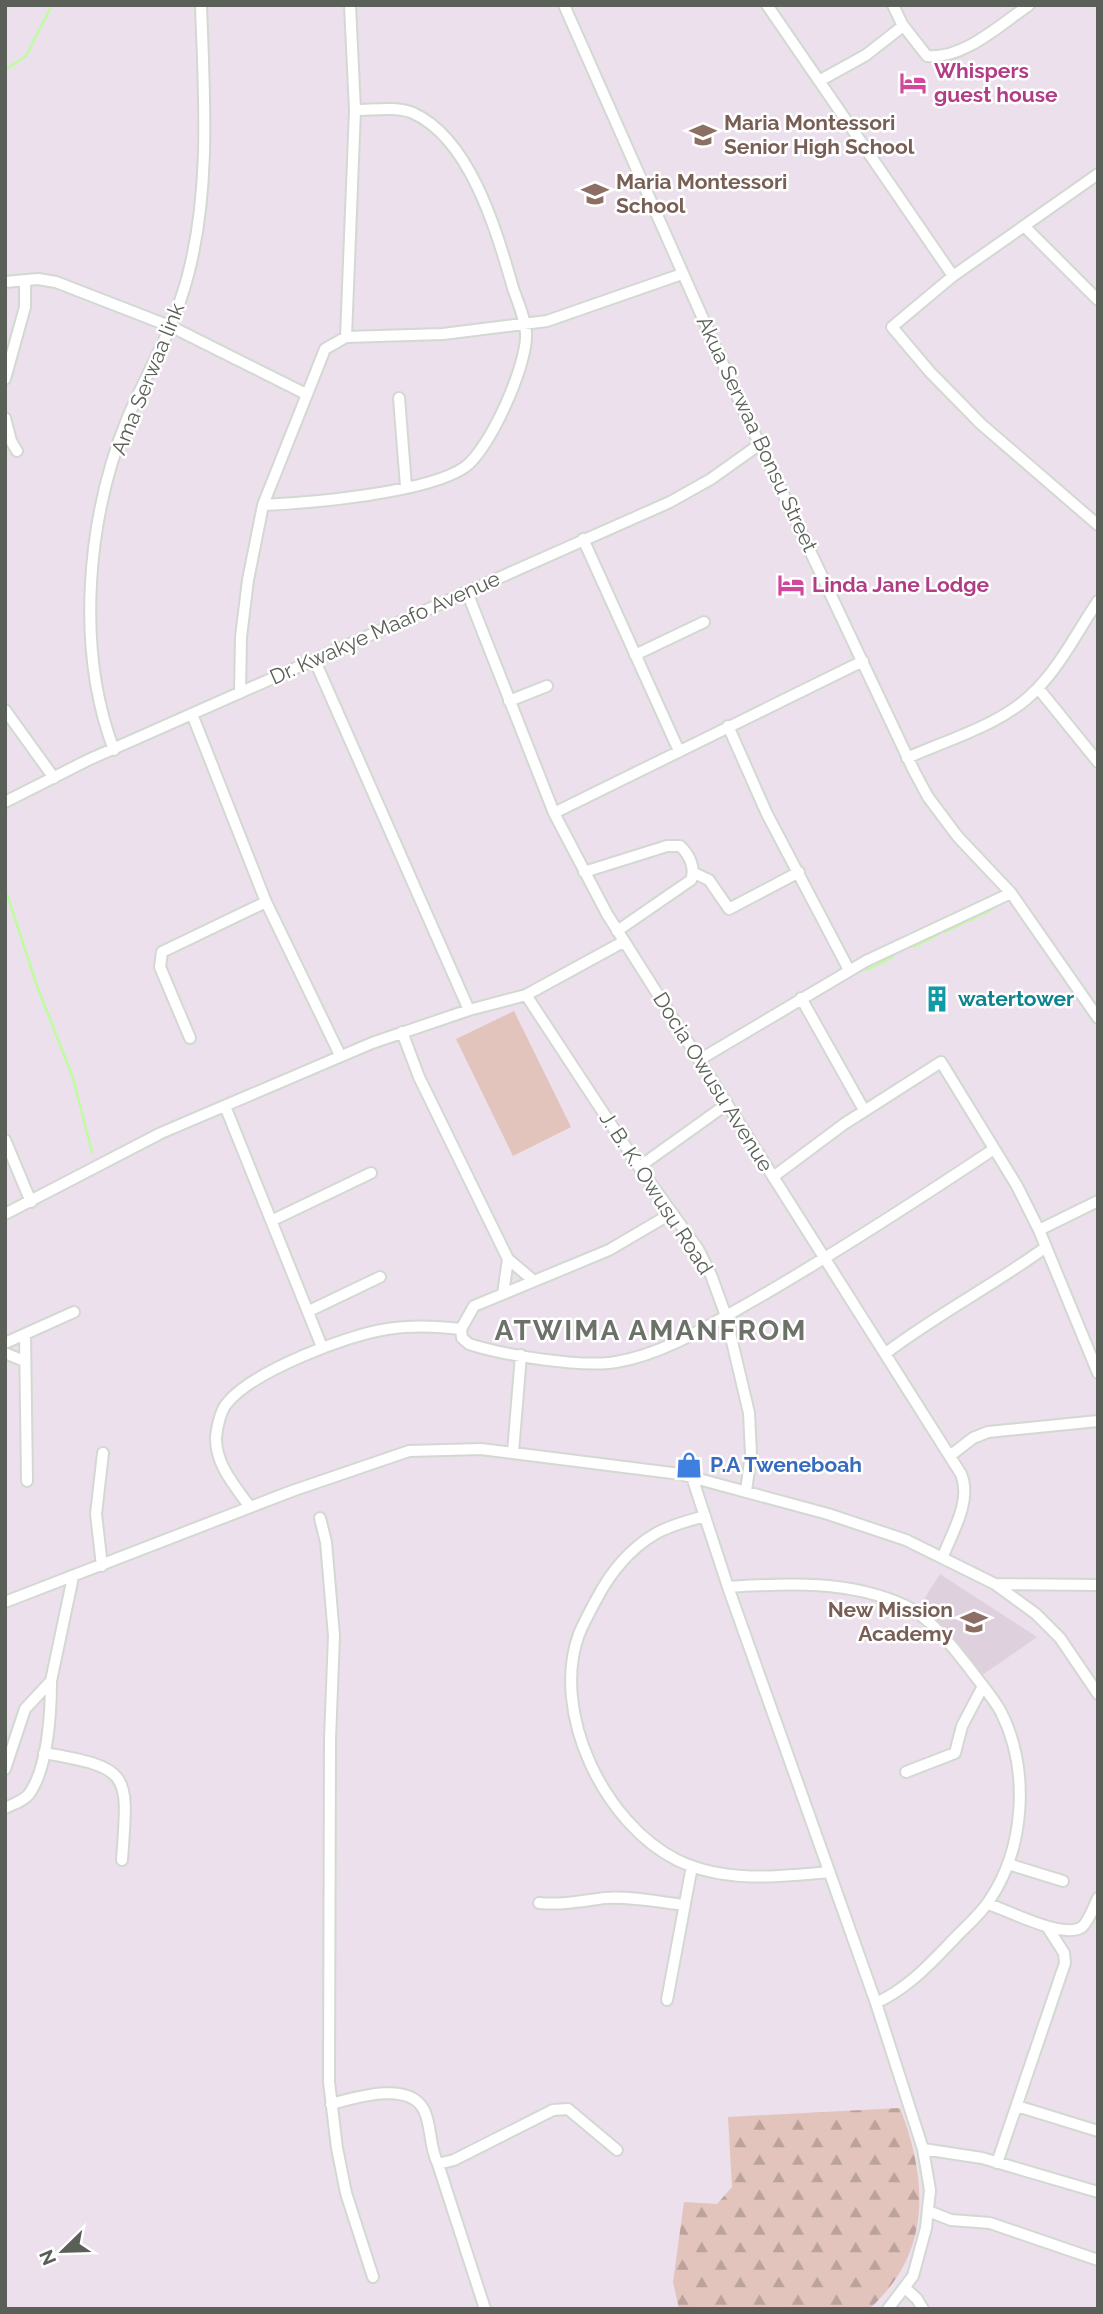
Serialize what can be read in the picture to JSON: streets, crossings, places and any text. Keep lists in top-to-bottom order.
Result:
{
  "streets": {
    "street": [
      "Ama Serwaa link",
      "Akua Serwaa Bonsu Street",
      "Dr. Kwakye Maafo Avenue",
      "Docia Owusu Avenue",
      "J. B. K. Owusu Road"
    ]
  },
  "crossings": [
    ["Ama Serwaa link", "Dr. Kwakye Maafo Avenue"],
    ["Akua Serwaa Bonsu Street", "Dr. Kwakye Maafo Avenue"],
    ["Dr. Kwakye Maafo Avenue", "Docia Owusu Avenue"]
  ],
  "districts": ["ATWIMA AMANFROM"],
  "places": {
    "hotel": ["Whispers guest house", "Linda Jane Lodge"],
    "school or university": ["Maria Montessori Senior High School", "Maria Montessori School", "New Mission Academy"],
    "building": ["watertower"],
    "shop": ["P.A Tweneboah"]
  },
  "north": "bottom left"
}
